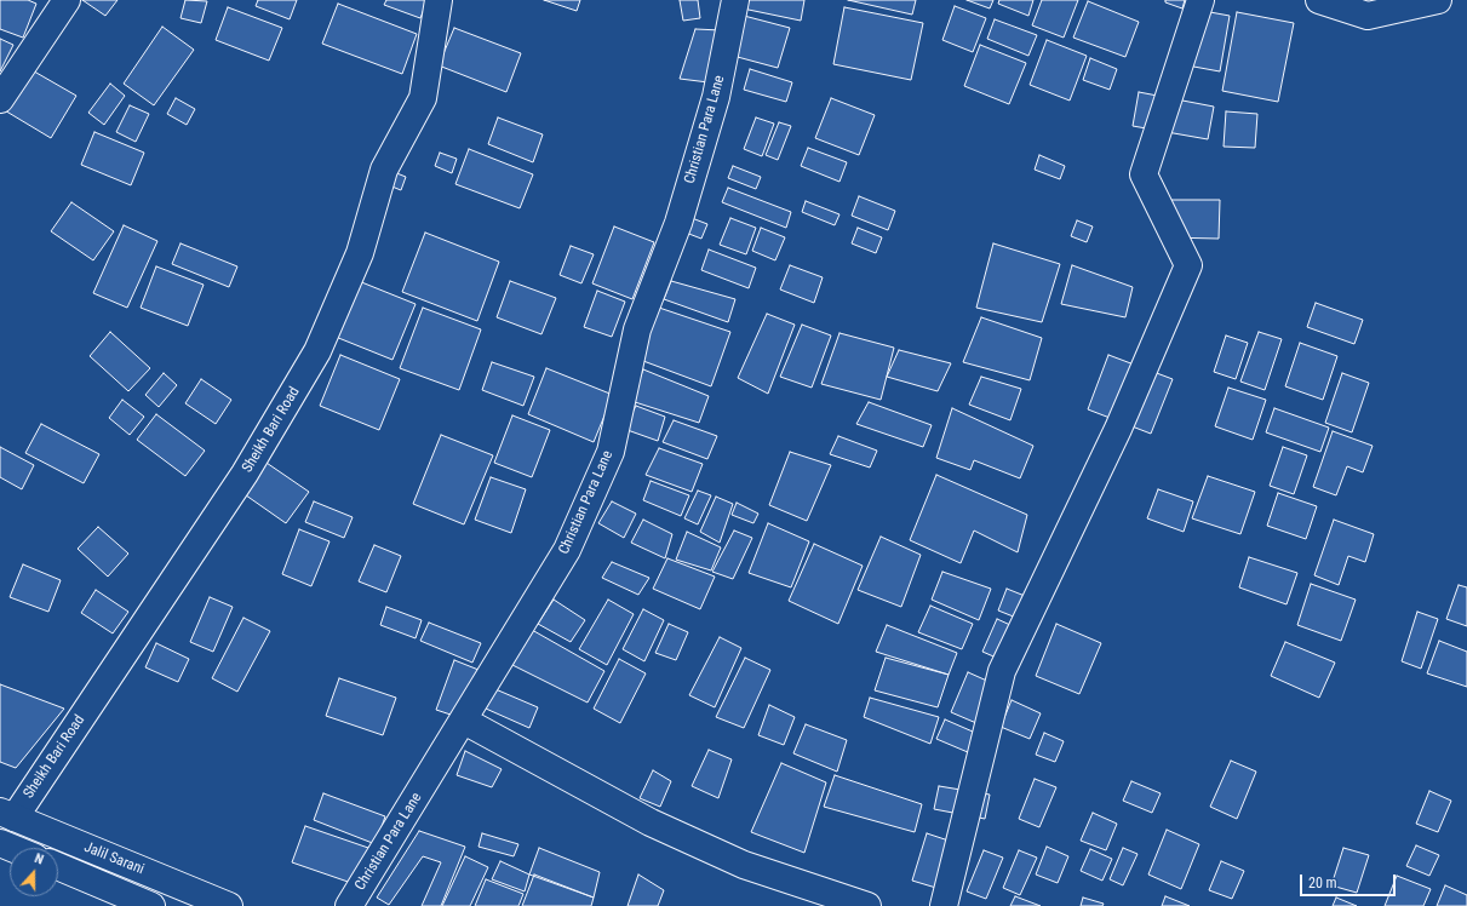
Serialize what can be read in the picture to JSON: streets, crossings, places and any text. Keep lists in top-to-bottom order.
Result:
{
  "streets": {
    "street": ["Christian Para Lane", "Sheikh Bari Road", "Jalil Sarani"]
  },
  "crossings": [
    ["Sheikh Bari Road", "Jalil Sarani"]
  ],
  "scale_bar": "20 m",
  "north": "top"
}
